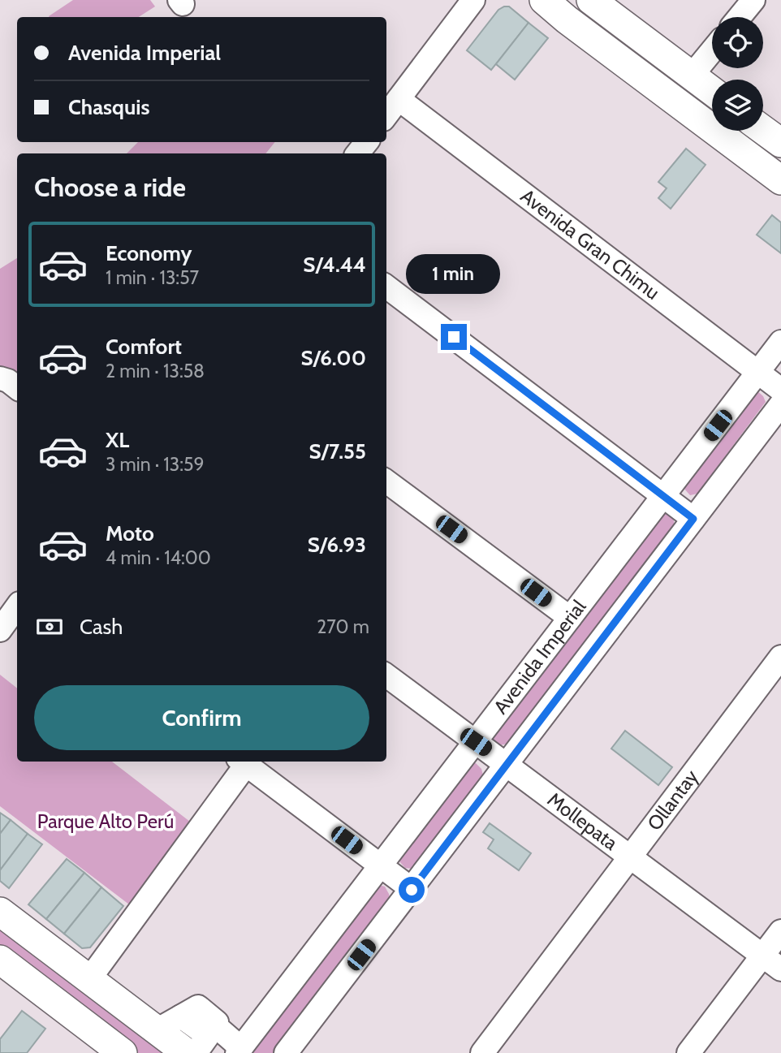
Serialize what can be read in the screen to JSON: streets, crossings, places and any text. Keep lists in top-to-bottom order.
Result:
{
  "streets": {
    "street": [
      "Avenida Gran Chimu",
      "Avenida Imperial",
      "Ollantay",
      "Mollepata"
    ]
  },
  "crossings": [
    ["Avenida Gran Chimu", "Avenida Imperial"],
    ["Avenida Imperial", "Mollepata"],
    ["Ollantay", "Mollepata"]
  ],
  "parks": ["Parque Alto Perú"],
  "page": {
    "banner": ["Avenida Imperial", "Chasquis"],
    "heading": "Choose a ride",
    "list": [
      {
        "name": "Economy",
        "note": "1 min · 13:57",
        "value": "S/4.44"
      },
      {
        "name": "Comfort",
        "note": "2 min · 13:58",
        "value": "S/6.00"
      },
      {
        "name": "XL",
        "note": "3 min · 13:59",
        "value": "S/7.55"
      },
      {
        "name": "Moto",
        "note": "4 min · 14:00",
        "value": "S/6.93"
      }
    ],
    "bubble": "1 min",
    "pay": ["Cash", "270 m"],
    "buttons": "Confirm"
  }
}
